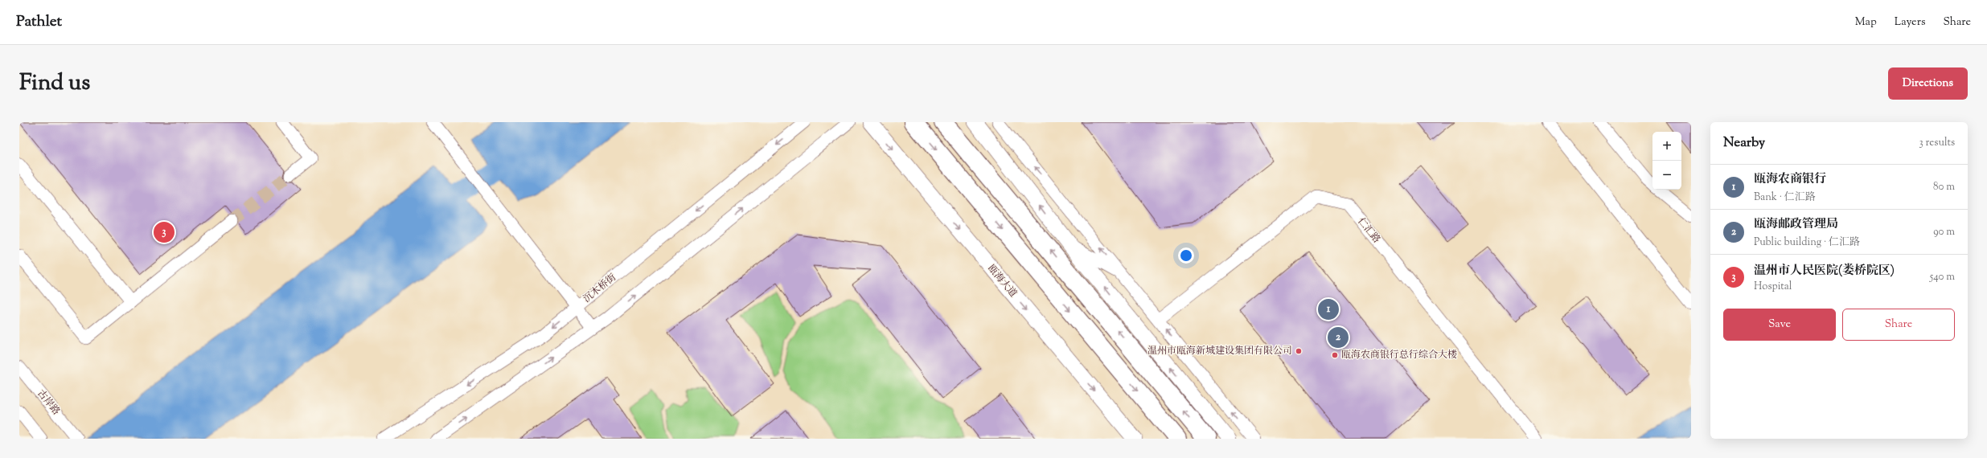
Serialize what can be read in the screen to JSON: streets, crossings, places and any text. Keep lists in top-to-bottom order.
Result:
{
  "streets": {
    "main road": ["瓯海大道"],
    "street": ["仁汇路", "沉木桥街", "古岸路"]
  },
  "places": ["温州市瓯海新城建设集团有限公司", "瓯海农商银行总行综合大楼"],
  "page": {
    "header": "Pathlet",
    "nav": ["Map", "Layers", "Share"],
    "title": "Find us",
    "buttons": [
      "Directions",
      ["Save", "Share"]
    ],
    "heading": ["Nearby", "3 results"],
    "map_buttons": ["+", "−"],
    "list": [
      {
        "mark": "1",
        "name": "瓯海农商银行",
        "note": "Bank · 仁汇路",
        "value": "80 m"
      },
      {
        "mark": "2",
        "name": "瓯海邮政管理局",
        "note": "Public building · 仁汇路",
        "value": "90 m"
      },
      {
        "mark": "3",
        "name": "温州市人民医院(娄桥院区)",
        "note": "Hospital",
        "value": "540 m"
      }
    ],
    "pins": ["3", "1", "2"]
  }
}
